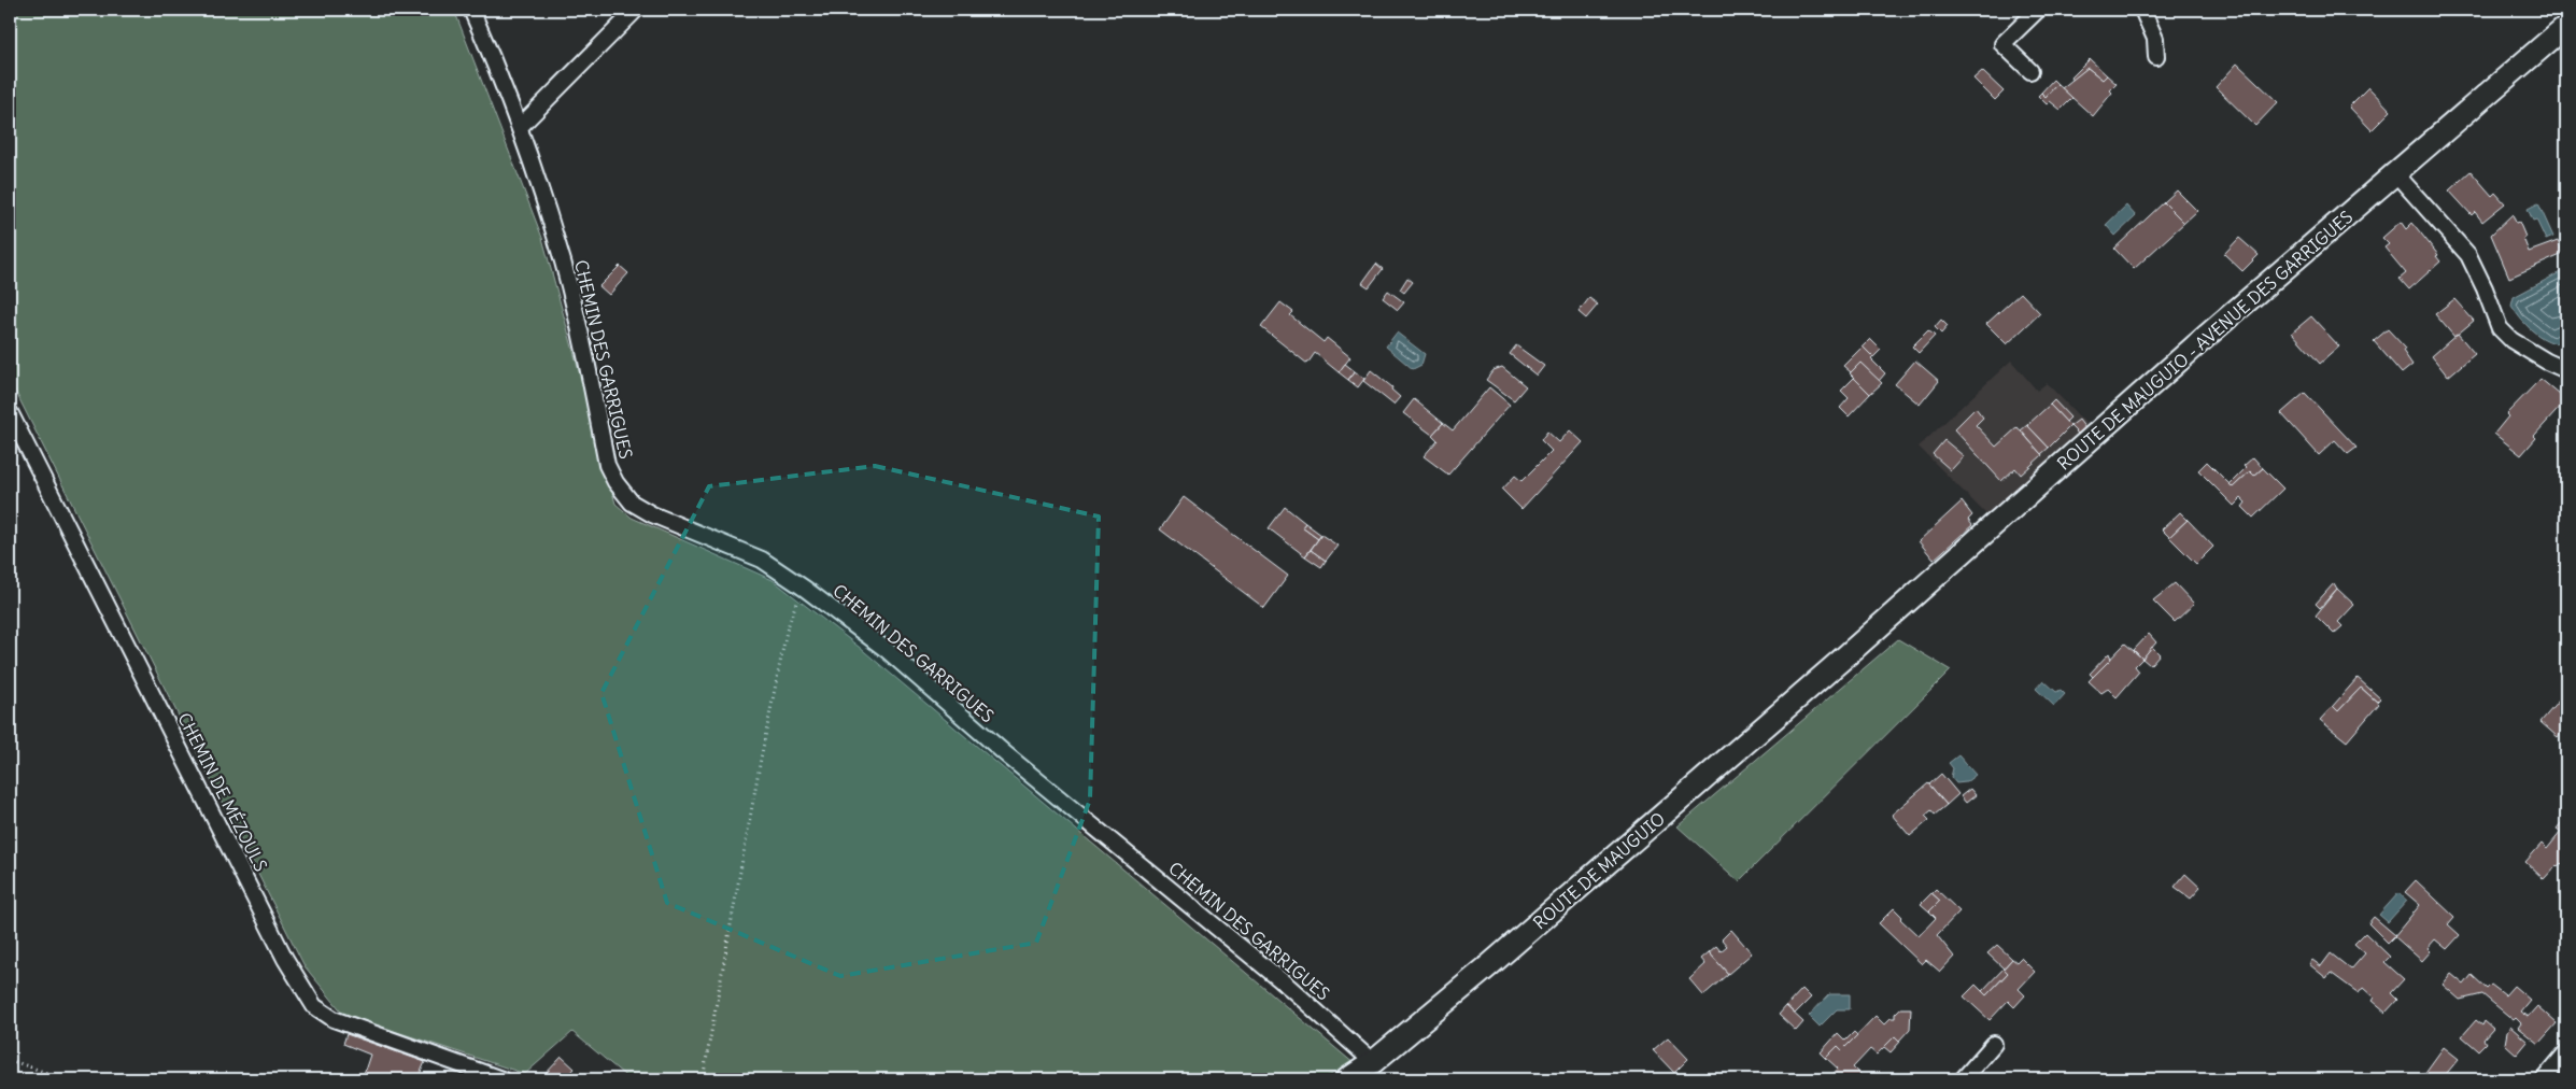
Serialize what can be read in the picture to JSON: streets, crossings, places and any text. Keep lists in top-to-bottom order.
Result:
{
  "streets": {
    "street": [
      "ROUTE DE MAUGUIO - AVENUE DES GARRIGUES",
      "CHEMIN DES GARRIGUES",
      "CHEMIN DE MÉZOULS",
      "ROUTE DE MAUGUIO"
    ]
  },
  "crossings": [
    ["ROUTE DE MAUGUIO - AVENUE DES GARRIGUES", "ROUTE DE MAUGUIO"],
    ["CHEMIN DES GARRIGUES", "ROUTE DE MAUGUIO"]
  ]
}
